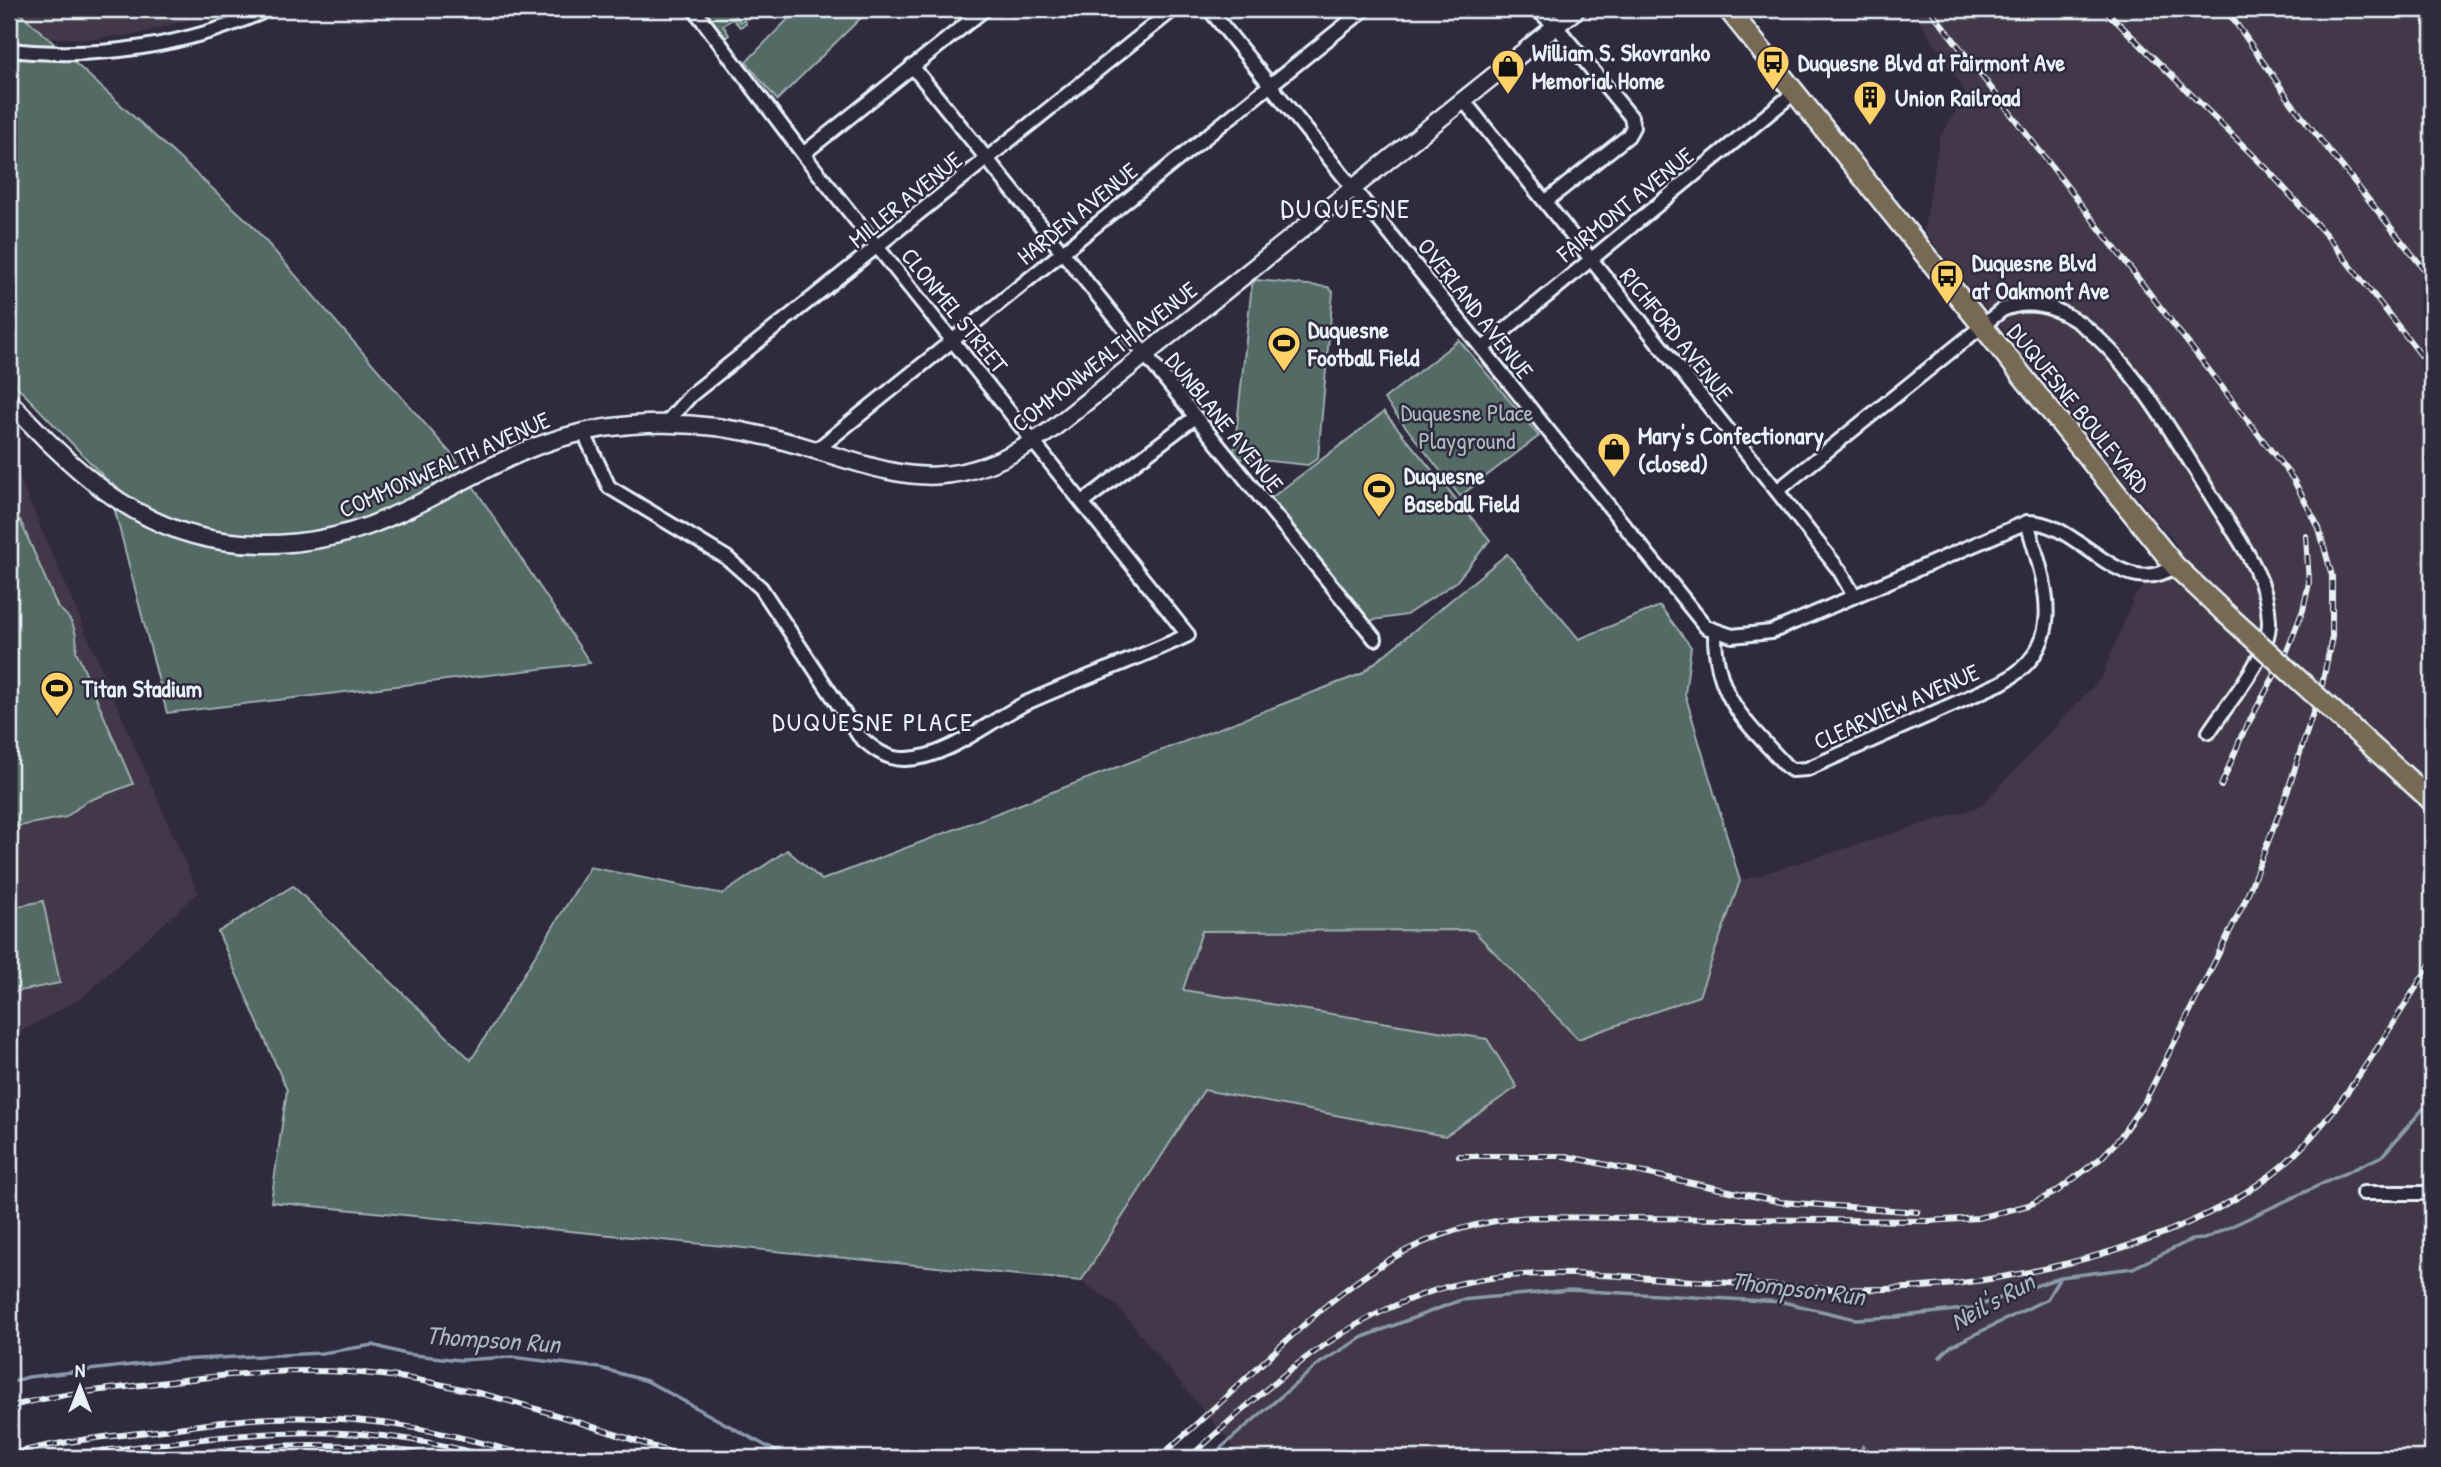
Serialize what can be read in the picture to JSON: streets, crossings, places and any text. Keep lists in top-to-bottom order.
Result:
{
  "streets": {
    "main road": ["DUQUESNE BOULEVARD"],
    "street": [
      "MILLER AVENUE",
      "FAIRMONT AVENUE",
      "HARDEN AVENUE",
      "OVERLAND AVENUE",
      "CLONMEL STREET",
      "RICHFORD AVENUE",
      "COMMONWEALTH AVENUE",
      "DUNBLANE AVENUE",
      "CLEARVIEW AVENUE"
    ]
  },
  "crossings": [
    ["MILLER AVENUE", "CLONMEL STREET"],
    ["MILLER AVENUE", "COMMONWEALTH AVENUE"],
    ["MILLER AVENUE", "DUNBLANE AVENUE"],
    ["FAIRMONT AVENUE", "OVERLAND AVENUE"],
    ["FAIRMONT AVENUE", "RICHFORD AVENUE"],
    ["FAIRMONT AVENUE", "DUQUESNE BOULEVARD"],
    ["HARDEN AVENUE", "OVERLAND AVENUE"],
    ["HARDEN AVENUE", "CLONMEL STREET"],
    ["HARDEN AVENUE", "COMMONWEALTH AVENUE"],
    ["HARDEN AVENUE", "DUNBLANE AVENUE"],
    ["OVERLAND AVENUE", "COMMONWEALTH AVENUE"],
    ["OVERLAND AVENUE", "CLEARVIEW AVENUE"],
    ["CLONMEL STREET", "COMMONWEALTH AVENUE"],
    ["RICHFORD AVENUE", "COMMONWEALTH AVENUE"],
    ["COMMONWEALTH AVENUE", "DUNBLANE AVENUE"]
  ],
  "districts": ["DUQUESNE", "DUQUESNE PLACE"],
  "water": ["Thompson Run", "Neil's Run"],
  "parks": ["Duquesne Place Playground"],
  "places": {
    "bus stop": ["Duquesne Blvd at Fairmont Ave", "Duquesne Blvd at Oakmont Ave"],
    "shop": ["William S. Skovranko Memorial Home", "Mary's Confectionary (closed)"],
    "building": ["Union Railroad"],
    "sports": ["Duquesne Football Field", "Duquesne Baseball Field", "Titan Stadium"]
  },
  "north": "top"
}
